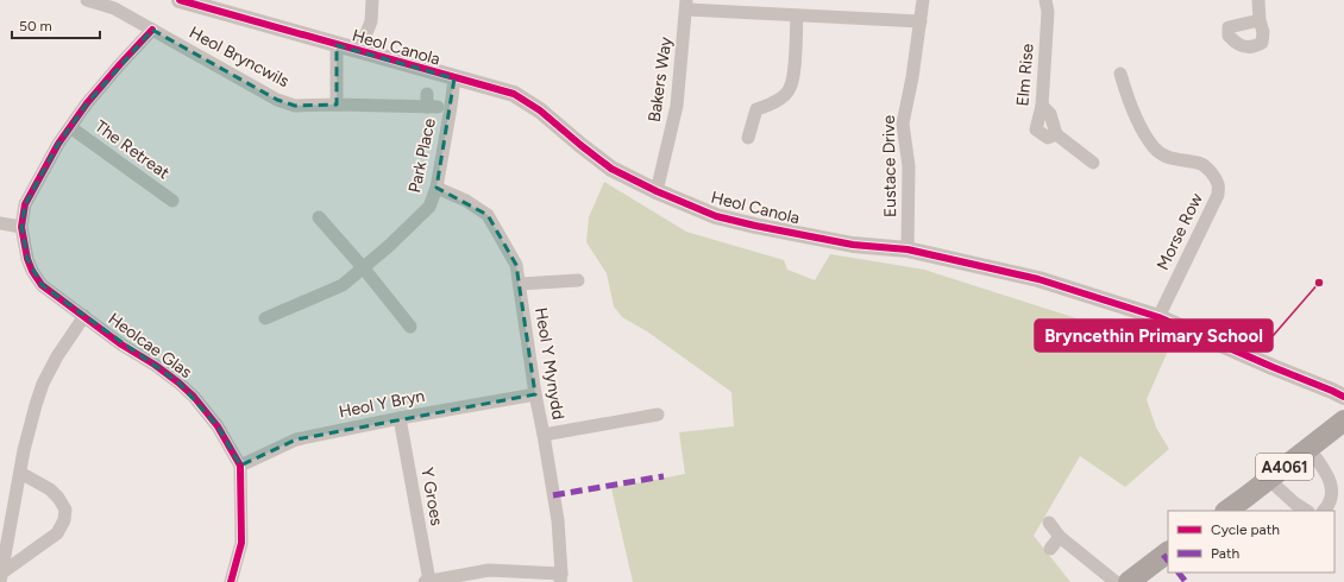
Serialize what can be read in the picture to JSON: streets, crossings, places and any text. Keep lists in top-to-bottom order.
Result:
{
  "streets": {
    "main road": ["A4061"],
    "street": [
      "Heol Canola",
      "Heol Bryncwils",
      "Elm Rise",
      "Bakers Way",
      "The Retreat",
      "Park Place",
      "Eustace Drive",
      "Morse Row",
      "Heolcae Glas",
      "Heol Y Mynydd",
      "Heol Y Bryn",
      "Y Groes"
    ]
  },
  "crossings": [
    ["Heol Canola", "Bakers Way"],
    ["Heol Canola", "Park Place"],
    ["Heol Canola", "Eustace Drive"],
    ["Heol Canola", "Morse Row"],
    ["Park Place", "Heol Y Mynydd"],
    ["Heolcae Glas", "Heol Y Bryn"],
    ["Heol Y Mynydd", "Heol Y Bryn"],
    ["Heol Y Bryn", "Y Groes"]
  ],
  "places": ["Bryncethin Primary School"],
  "legend": ["Cycle path", "Path"],
  "scale_bar": "50 m"
}
